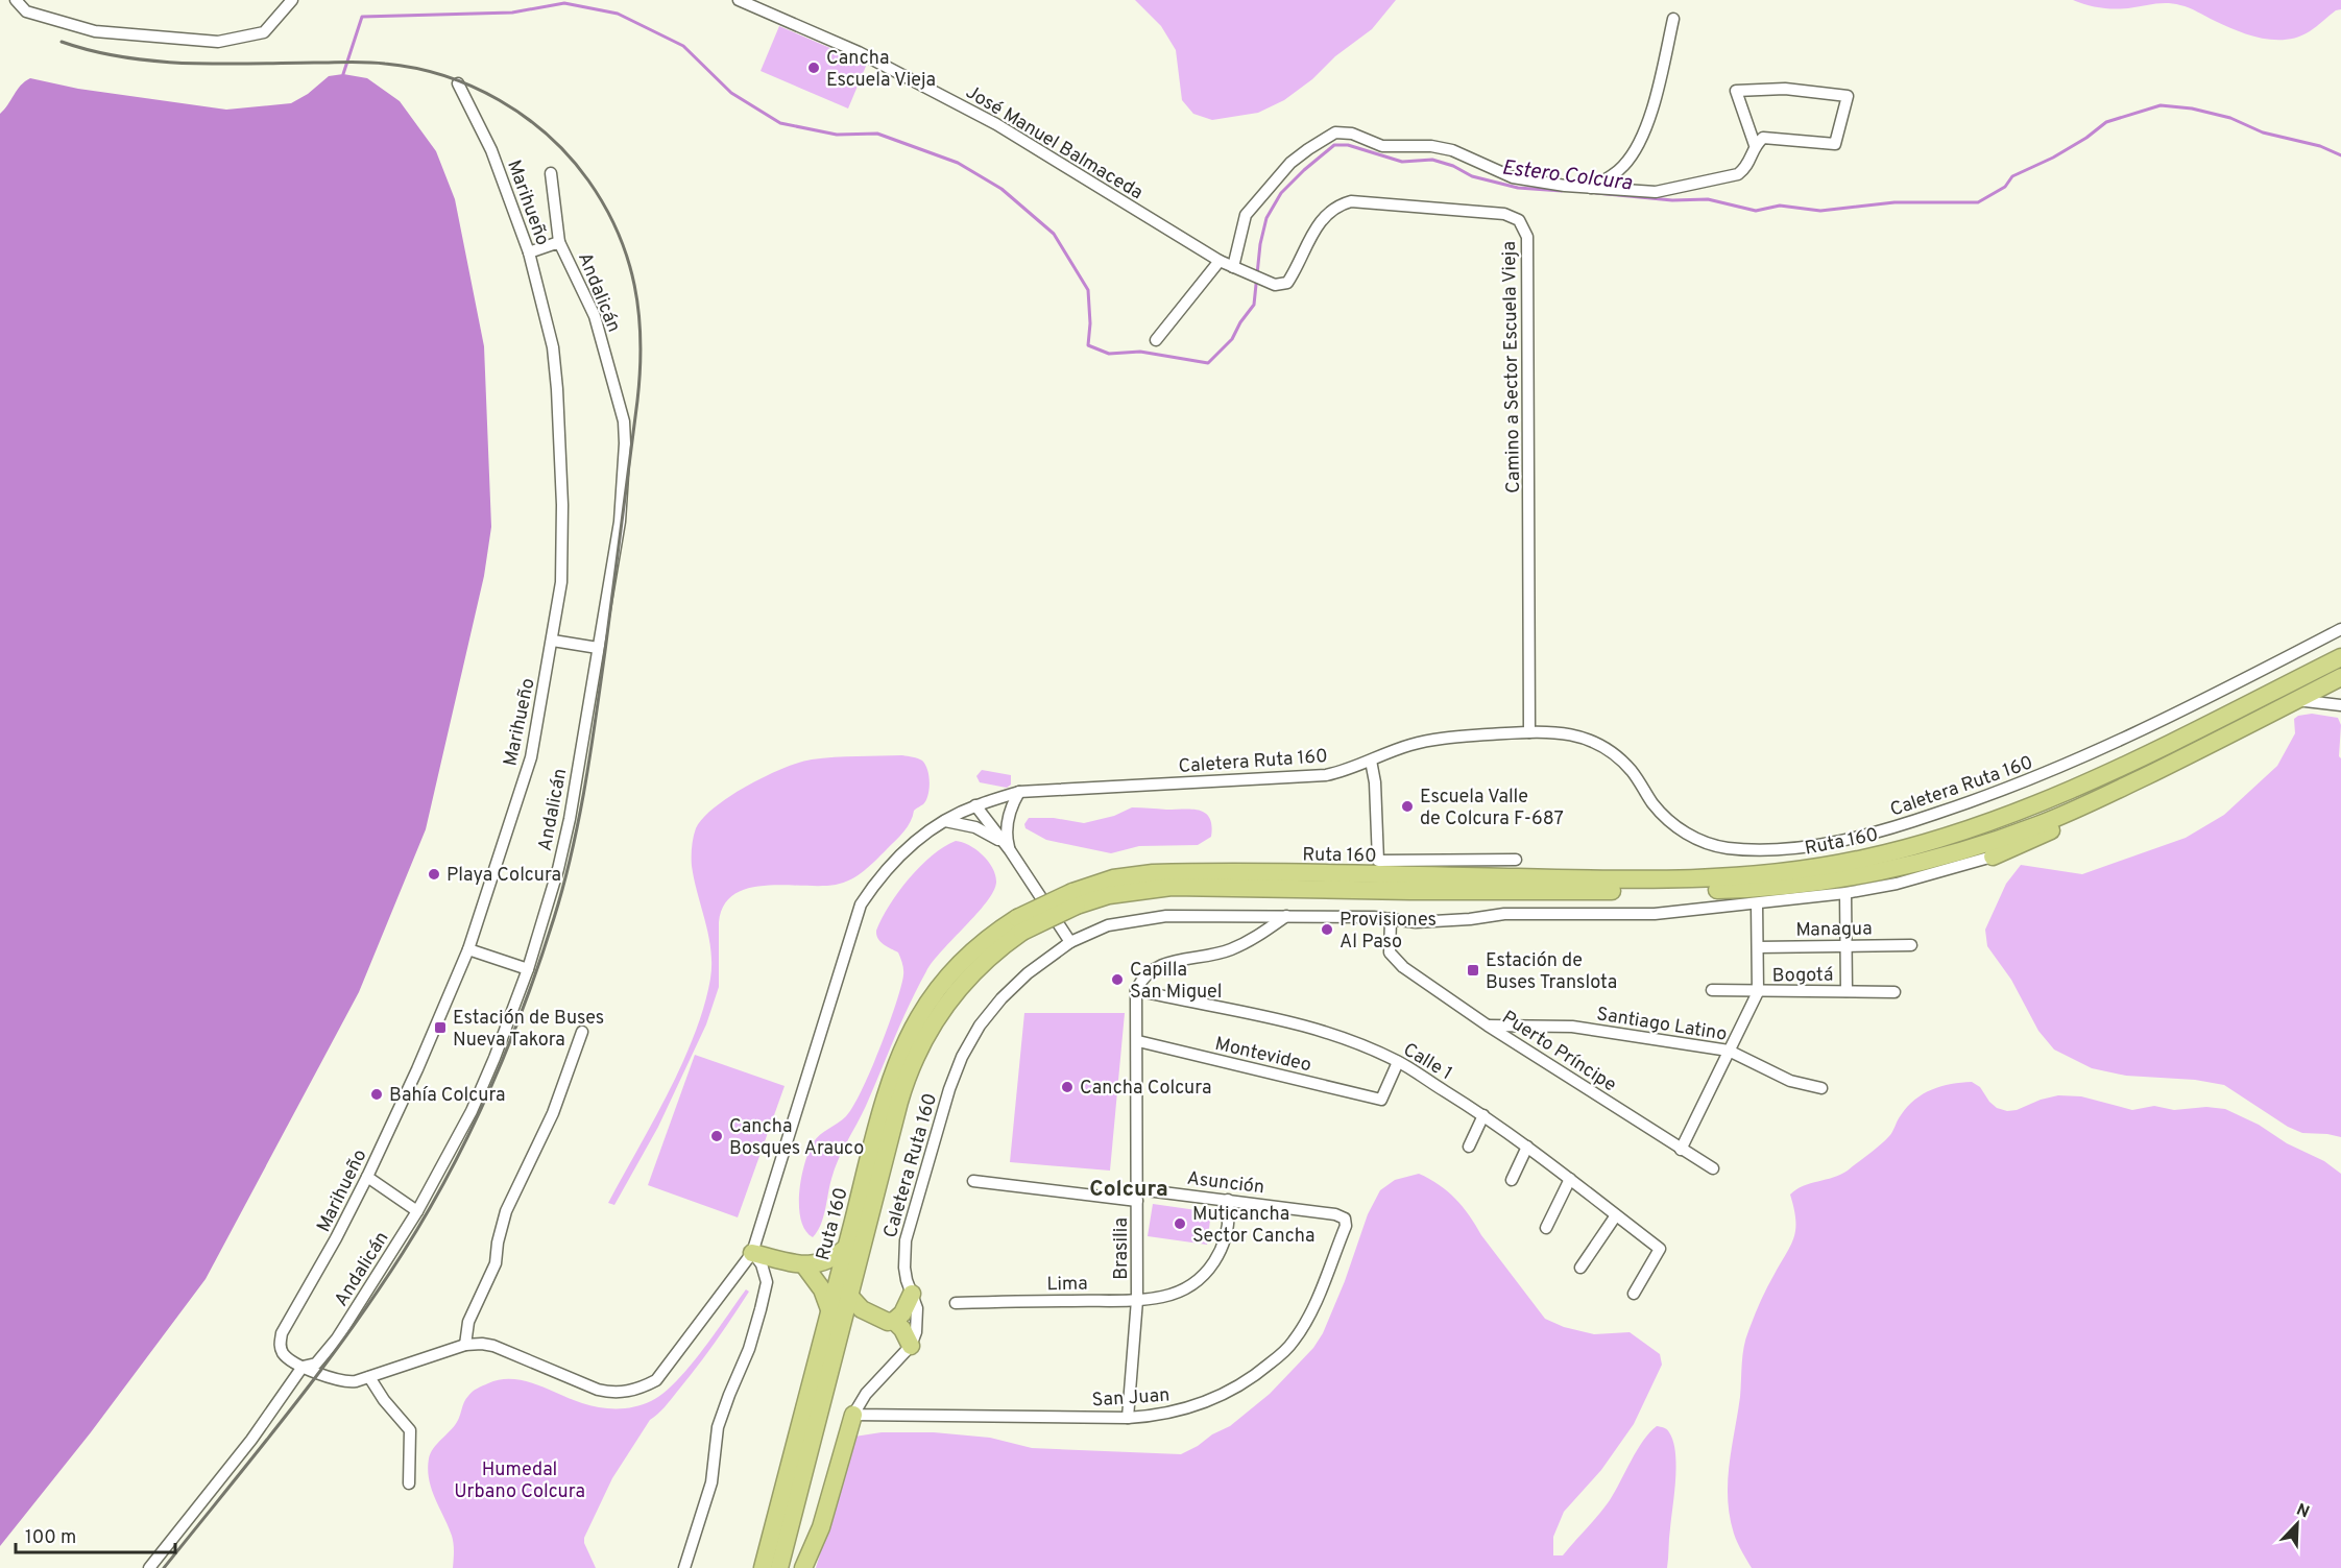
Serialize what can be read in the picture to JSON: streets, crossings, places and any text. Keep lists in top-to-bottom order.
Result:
{
  "streets": {
    "highway": ["Ruta 160"],
    "street": [
      "José Manuel Balmaceda",
      "Marihueño",
      "Andalicán",
      "Camino a Sector Escuela Vieja",
      "Caletera Ruta 160",
      "Managua",
      "Bogotá",
      "Santiago Latino",
      "Puerto Príncipe",
      "Montevideo",
      "Calle 1",
      "Asunción",
      "Brasilia",
      "Lima",
      "San Juan"
    ]
  },
  "crossings": [
    ["José Manuel Balmaceda", "Camino a Sector Escuela Vieja"],
    ["Marihueño", "Andalicán"],
    ["Camino a Sector Escuela Vieja", "Caletera Ruta 160"],
    ["Caletera Ruta 160", "Puerto Príncipe"],
    ["Santiago Latino", "Puerto Príncipe"],
    ["Montevideo", "Calle 1"],
    ["Montevideo", "Brasilia"],
    ["Calle 1", "Brasilia"],
    ["Asunción", "Brasilia"],
    ["Asunción", "Lima"],
    ["Asunción", "San Juan"],
    ["Brasilia", "Lima"],
    ["Brasilia", "San Juan"]
  ],
  "districts": ["Colcura"],
  "water": ["Estero Colcura"],
  "parks": ["Humedal Urbano Colcura"],
  "places": {
    "other": [
      "Cancha Escuela Vieja",
      "Escuela Valle de Colcura F-687",
      "Playa Colcura",
      "Provisiones Al Paso",
      "Capilla San Miguel",
      "Cancha Colcura",
      "Bahía Colcura",
      "Cancha Bosques Arauco",
      "Muticancha Sector Cancha"
    ],
    "transit": ["Estación de Buses Translota", "Estación de Buses Nueva Takora"]
  },
  "scale_bar": "100 m",
  "north": "top right"
}
